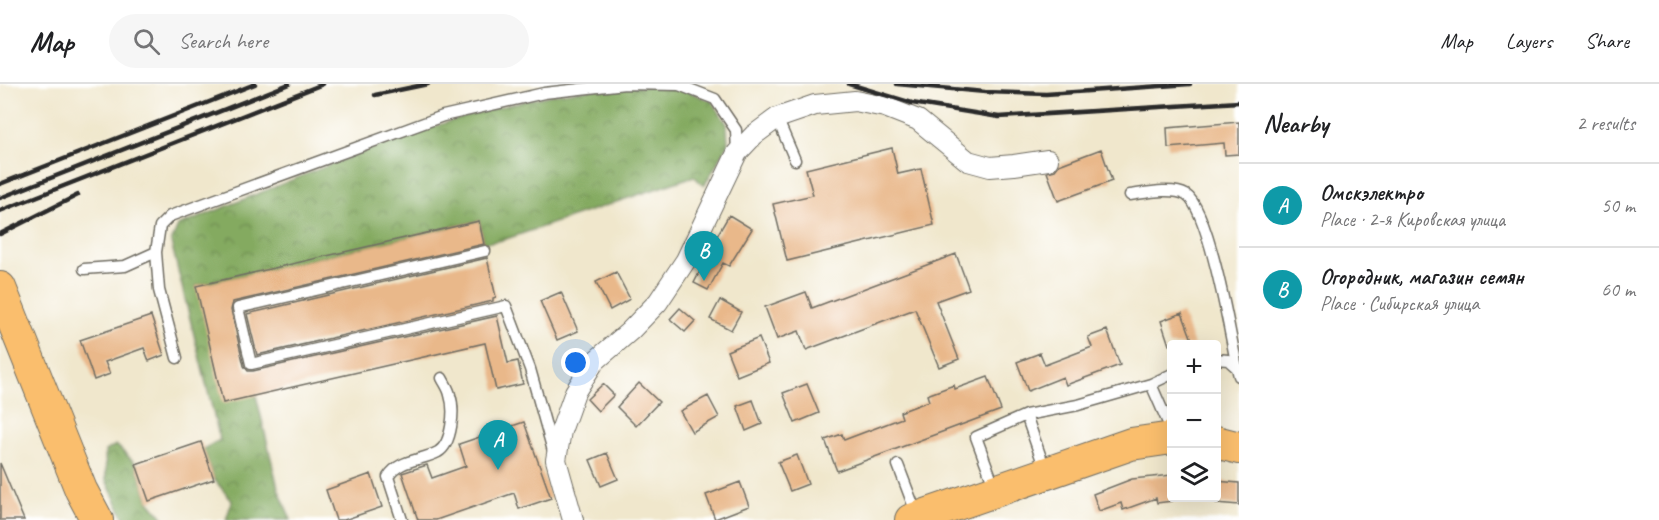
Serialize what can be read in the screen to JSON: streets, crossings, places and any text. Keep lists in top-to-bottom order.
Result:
{
  "page": {
    "header": "Map",
    "search": "Search here",
    "nav": ["Map", "Layers", "Share"],
    "heading": ["Nearby", "2 results"],
    "list": [
      {
        "mark": "A",
        "name": "Омскэлектро",
        "note": "Place · 2-я Кировская улица",
        "value": "50 m"
      },
      {
        "mark": "B",
        "name": "Огородник, магазин семян",
        "note": "Place · Сибирская улица",
        "value": "60 m"
      }
    ],
    "pins": ["B", "A"],
    "map_buttons": ["+", "−"]
  }
}
